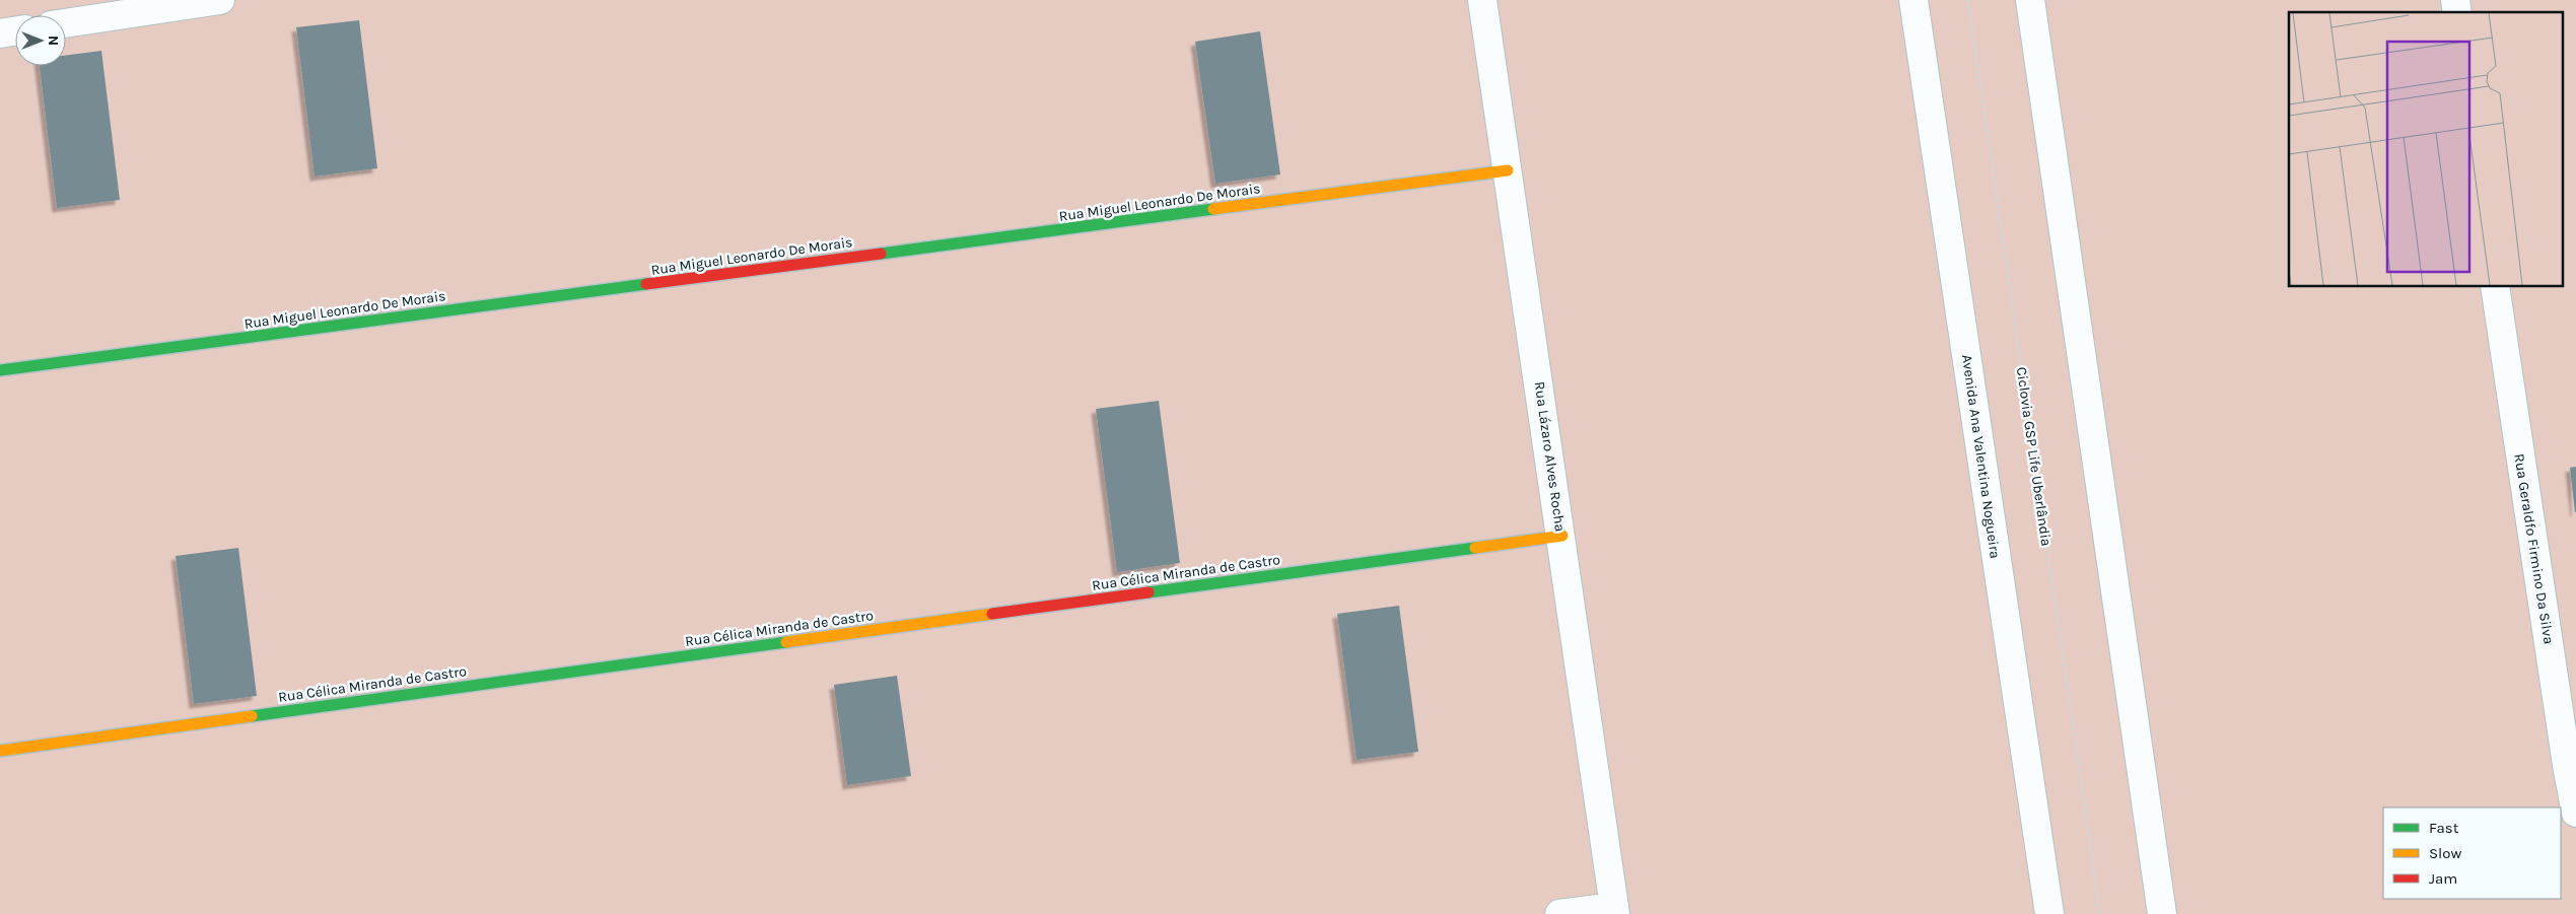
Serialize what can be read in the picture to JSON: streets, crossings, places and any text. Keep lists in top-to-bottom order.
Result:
{
  "streets": {
    "street": [
      "Rua Miguel Leonardo De Morais",
      "Rua Lázaro Alves Rocha",
      "Avenida Ana Valentina Nogueira",
      "Rua Geraldfo Firmino Da Silva",
      "Rua Célica Miranda de Castro"
    ],
    "path": ["Ciclovia GSP Life Uberlândia"]
  },
  "crossings": [
    ["Rua Miguel Leonardo De Morais", "Rua Lázaro Alves Rocha"],
    ["Rua Lázaro Alves Rocha", "Rua Célica Miranda de Castro"]
  ],
  "legend": ["Fast", "Slow", "Jam"],
  "north": "right"
}
